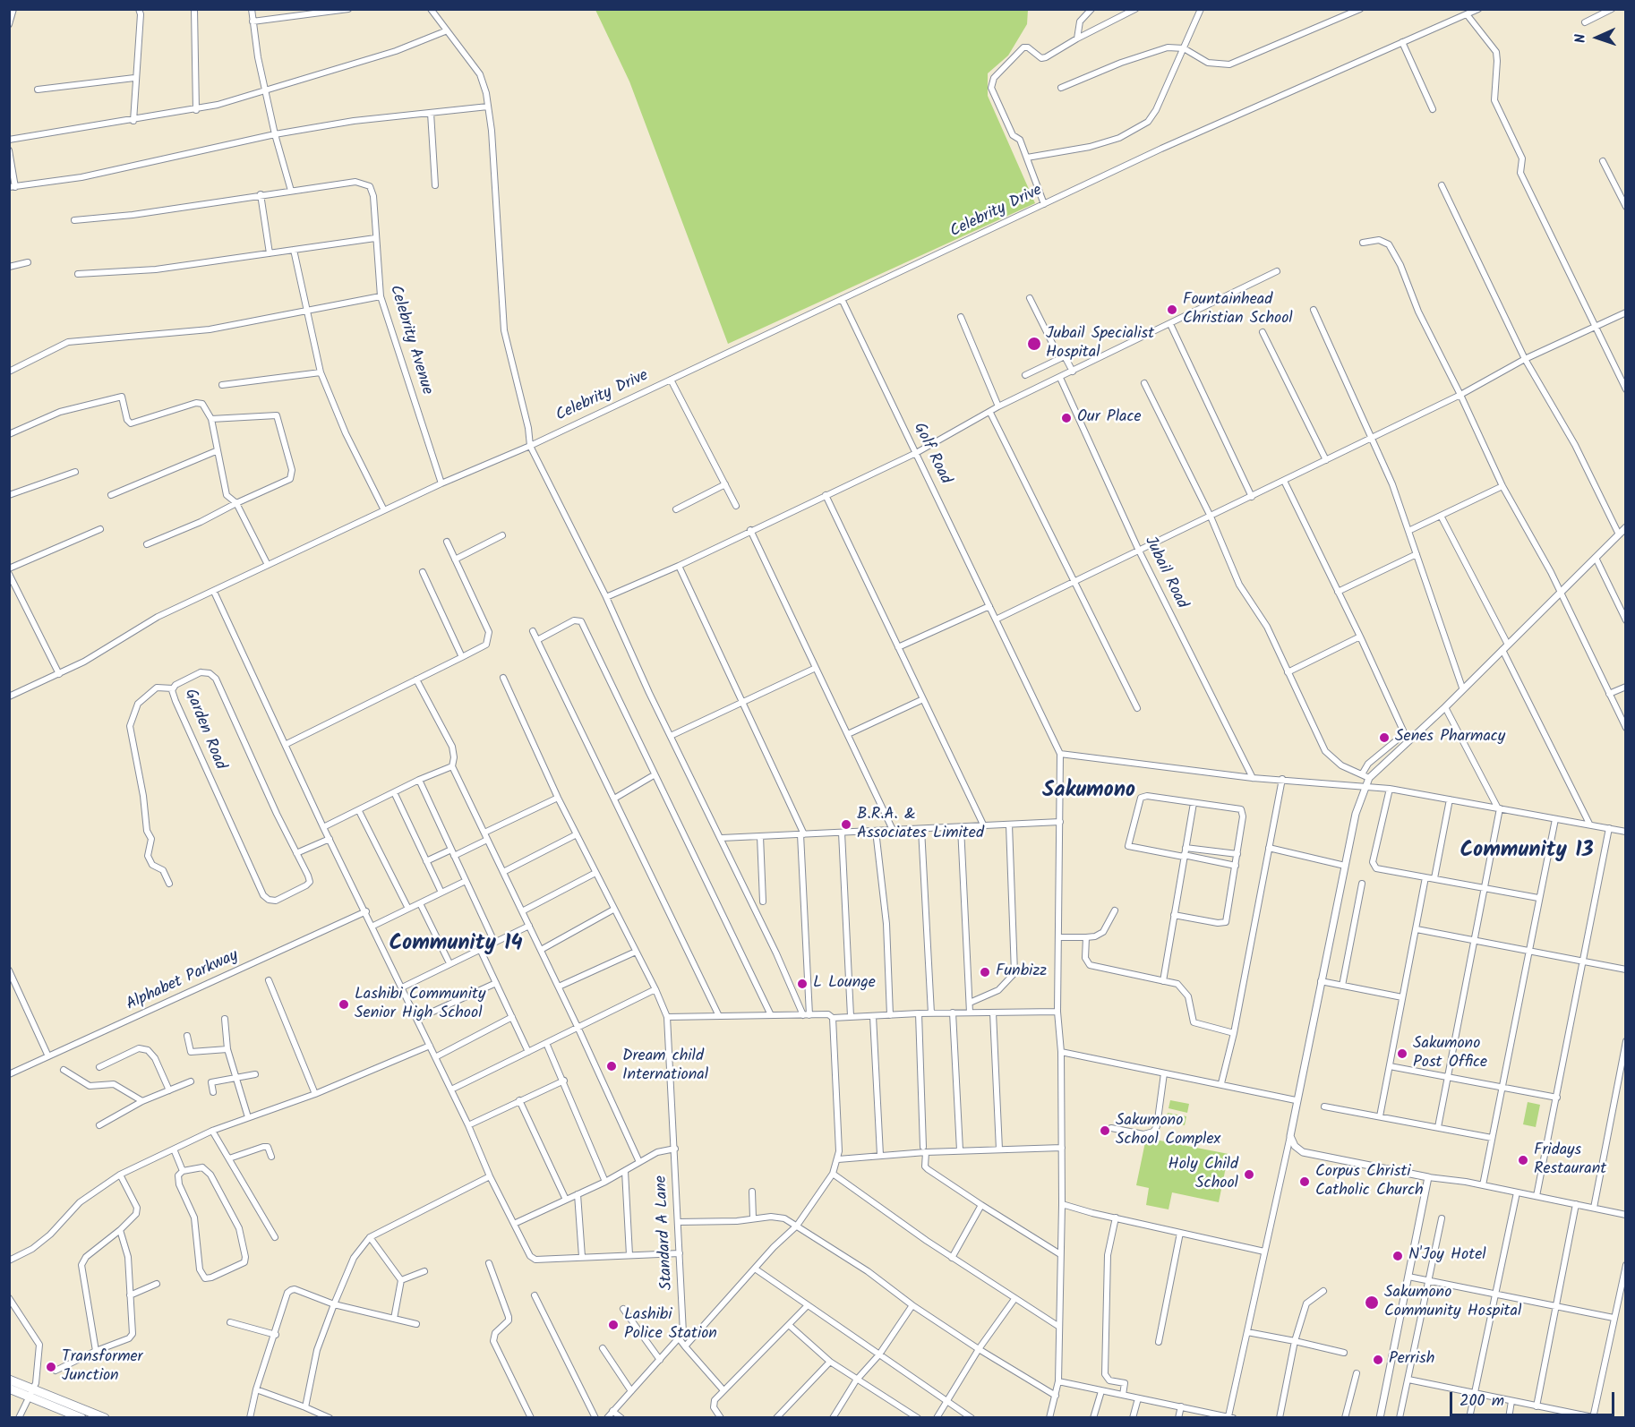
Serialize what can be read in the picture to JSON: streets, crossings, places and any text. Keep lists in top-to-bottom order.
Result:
{
  "streets": {
    "street": [
      "Celebrity Drive",
      "Celebrity Avenue",
      "Golf Road",
      "Jubail Road",
      "Garden Road",
      "Alphabet Parkway",
      "Standard A Lane"
    ]
  },
  "crossings": [
    ["Celebrity Drive", "Celebrity Avenue"],
    ["Celebrity Drive", "Golf Road"]
  ],
  "districts": ["Sakumono", "Community 13", "Community 14"],
  "places": [
    "Fountainhead Christian School",
    "Jubail Specialist Hospital",
    "Our Place",
    "Senes Pharmacy",
    "B.R.A. & Associates Limited",
    "Funbizz",
    "L Lounge",
    "Lashibi Community Senior High School",
    "Sakumono Post Office",
    "Dream child International",
    "Sakumono School Complex",
    "Fridays Restaurant",
    "Holy Child School",
    "Corpus Christi Catholic Church",
    "N'Joy Hotel",
    "Sakumono Community Hospital",
    "Lashibi Police Station",
    "Perrish",
    "Transformer Junction"
  ],
  "scale_bar": "200 m",
  "north": "left"
}
